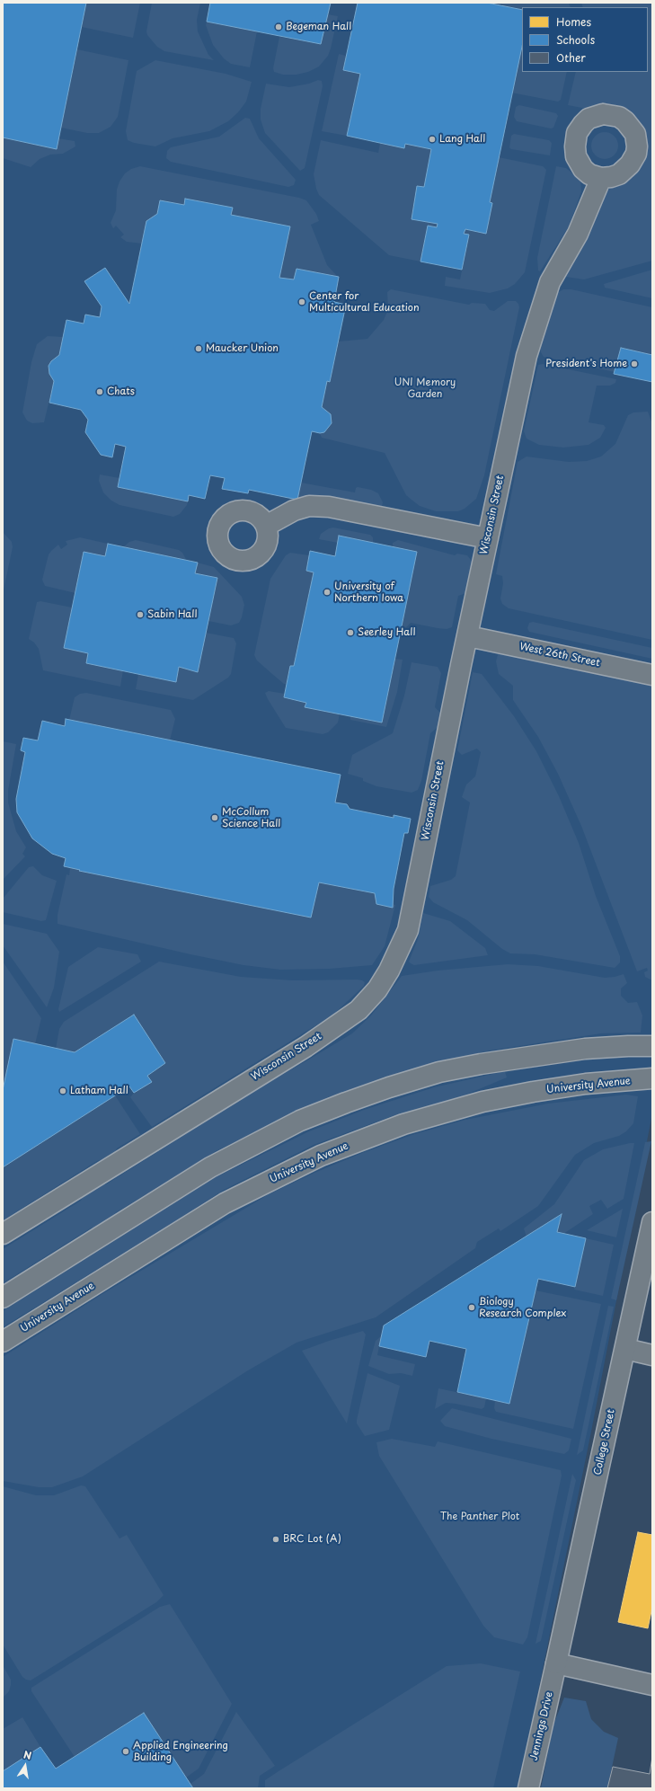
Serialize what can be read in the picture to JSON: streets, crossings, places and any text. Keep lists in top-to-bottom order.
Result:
{
  "streets": {
    "street": [
      "Wisconsin Street",
      "West 26th Street",
      "University Avenue",
      "College Street",
      "Jennings Drive"
    ]
  },
  "crossings": [
    ["Wisconsin Street", "West 26th Street"],
    ["College Street", "Jennings Drive"]
  ],
  "parks": ["UNI Memory Garden", "The Panther Plot"],
  "places": [
    "Begeman Hall",
    "Lang Hall",
    "Center for Multicultural Education",
    "Maucker Union",
    "President's Home",
    "Chats",
    "University of Northern Iowa",
    "Sabin Hall",
    "Seerley Hall",
    "McCollum Science Hall",
    "Latham Hall",
    "Biology Research Complex",
    "BRC Lot (A)",
    "Applied Engineering Building"
  ],
  "legend": ["Homes", "Schools", "Other"],
  "north": "top"
}
